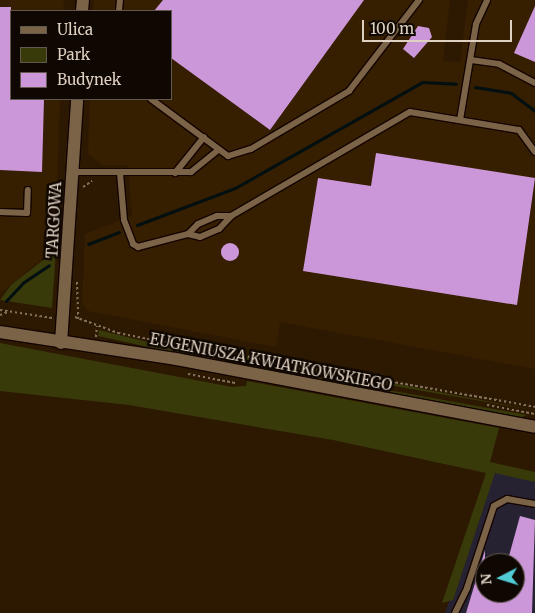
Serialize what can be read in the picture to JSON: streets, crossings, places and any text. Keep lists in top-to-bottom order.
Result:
{
  "streets": {
    "main road": ["TARGOWA", "EUGENIUSZA KWIATKOWSKIEGO"]
  },
  "crossings": [
    ["TARGOWA", "EUGENIUSZA KWIATKOWSKIEGO"]
  ],
  "legend": ["Ulica", "Park", "Budynek"],
  "scale_bar": "100 m",
  "north": "left"
}
